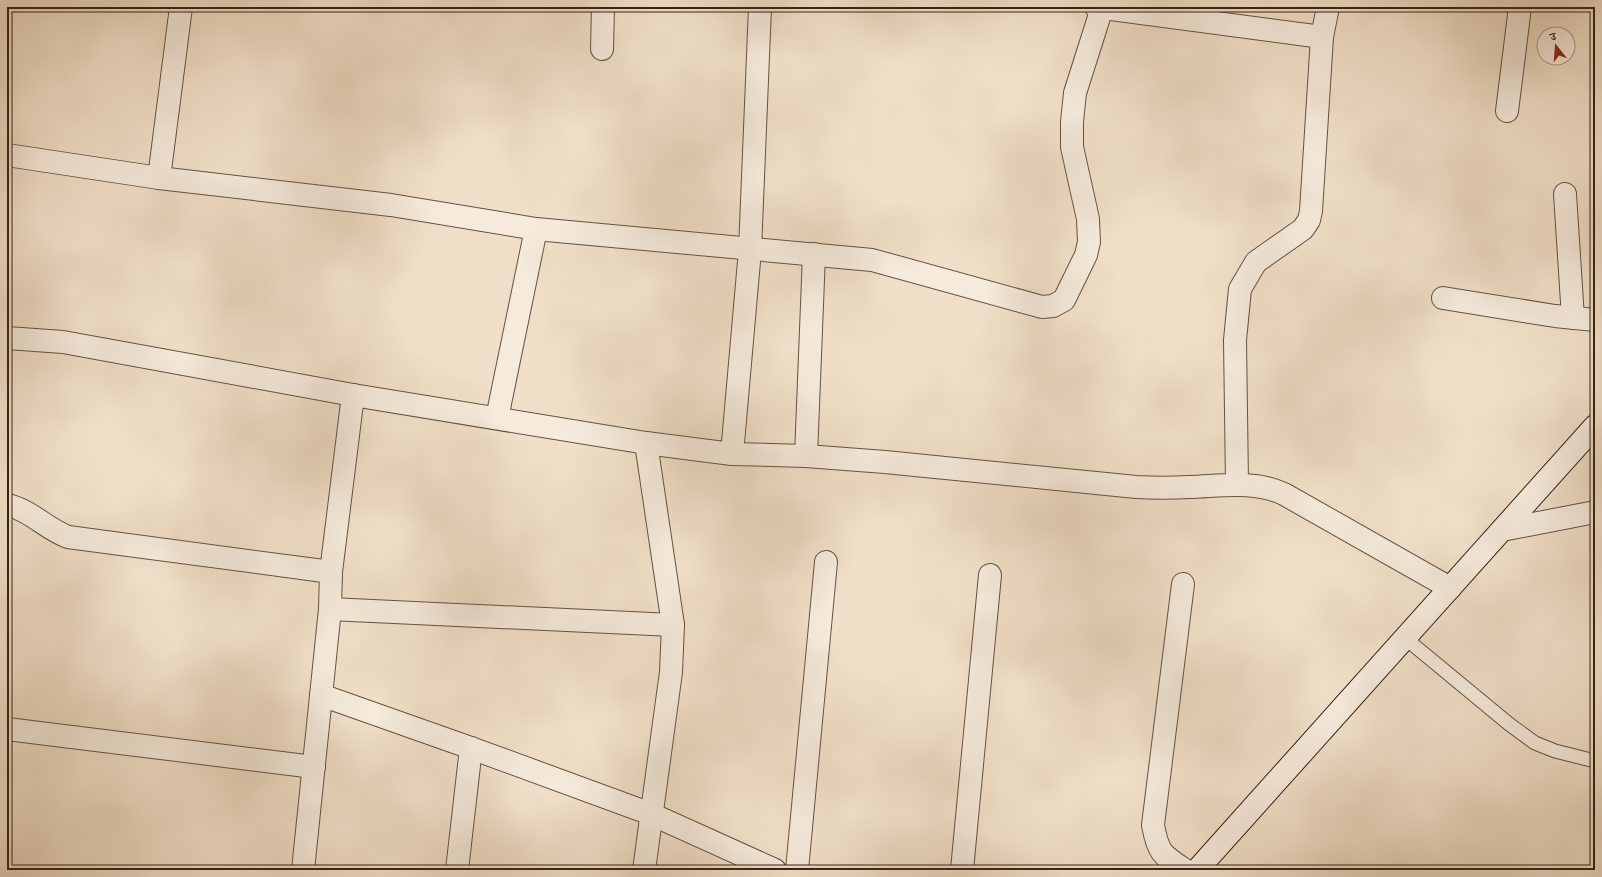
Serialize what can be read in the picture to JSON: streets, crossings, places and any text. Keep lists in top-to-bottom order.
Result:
{
  "north": "top"
}
